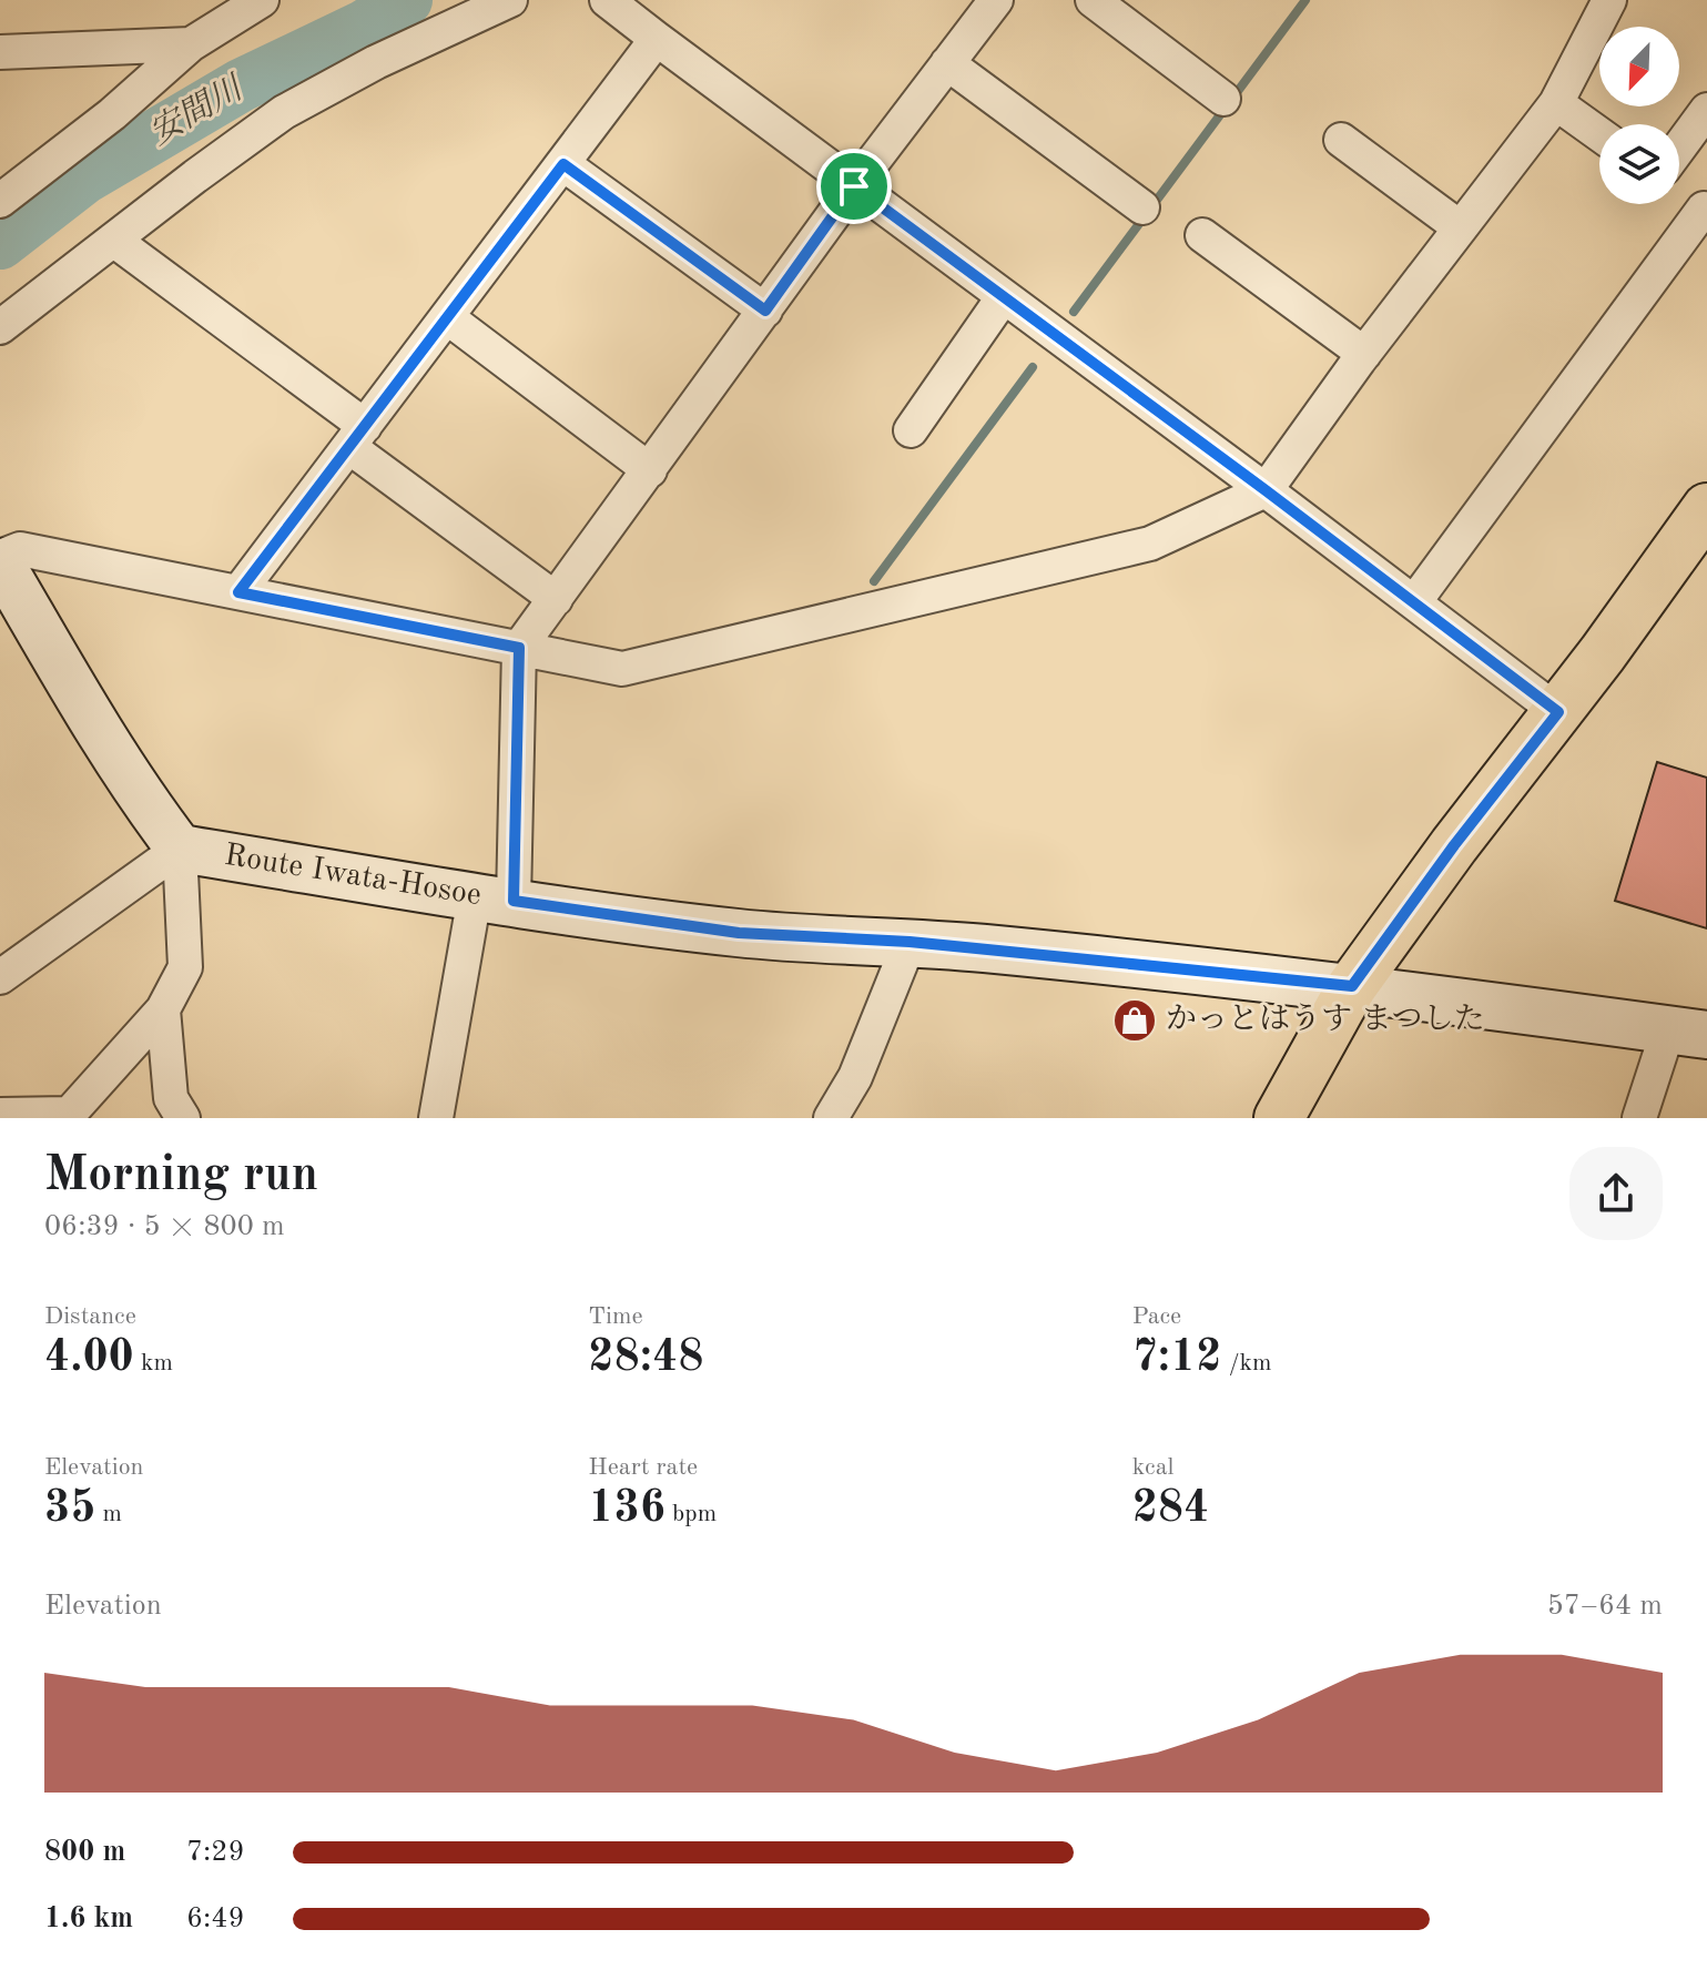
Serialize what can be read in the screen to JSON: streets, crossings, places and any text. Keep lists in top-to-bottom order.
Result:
{
  "streets": {
    "main road": ["Route Iwata-Hosoe"]
  },
  "water": ["安間川"],
  "places": {
    "shop": ["かっとはうす まつした"]
  },
  "north": "bottom left",
  "page": {
    "heading": ["Morning run", "06:39 · 5 × 800 m"],
    "stats": [
      ["Distance", "4.00 km"],
      ["Time", "28:48"],
      ["Pace", "7:12 /km"],
      ["Elevation", "35 m"],
      ["Heart rate", "136 bpm"],
      ["kcal", "284"]
    ],
    "chart": ["Elevation", "57–64 m"],
    "list": [
      {
        "name": "800 m",
        "note": "7:29"
      },
      {
        "name": "1.6 km",
        "note": "6:49"
      }
    ]
  }
}
